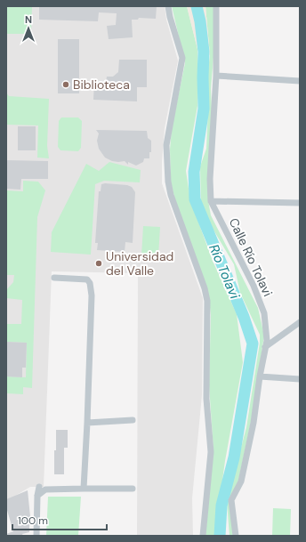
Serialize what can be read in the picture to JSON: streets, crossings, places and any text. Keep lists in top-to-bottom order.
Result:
{
  "streets": {
    "street": ["Calle Río Tolavi"]
  },
  "water": ["Río Tolavi"],
  "places": ["Biblioteca", "Universidad del Valle"],
  "scale_bar": "100 m",
  "north": "top"
}
